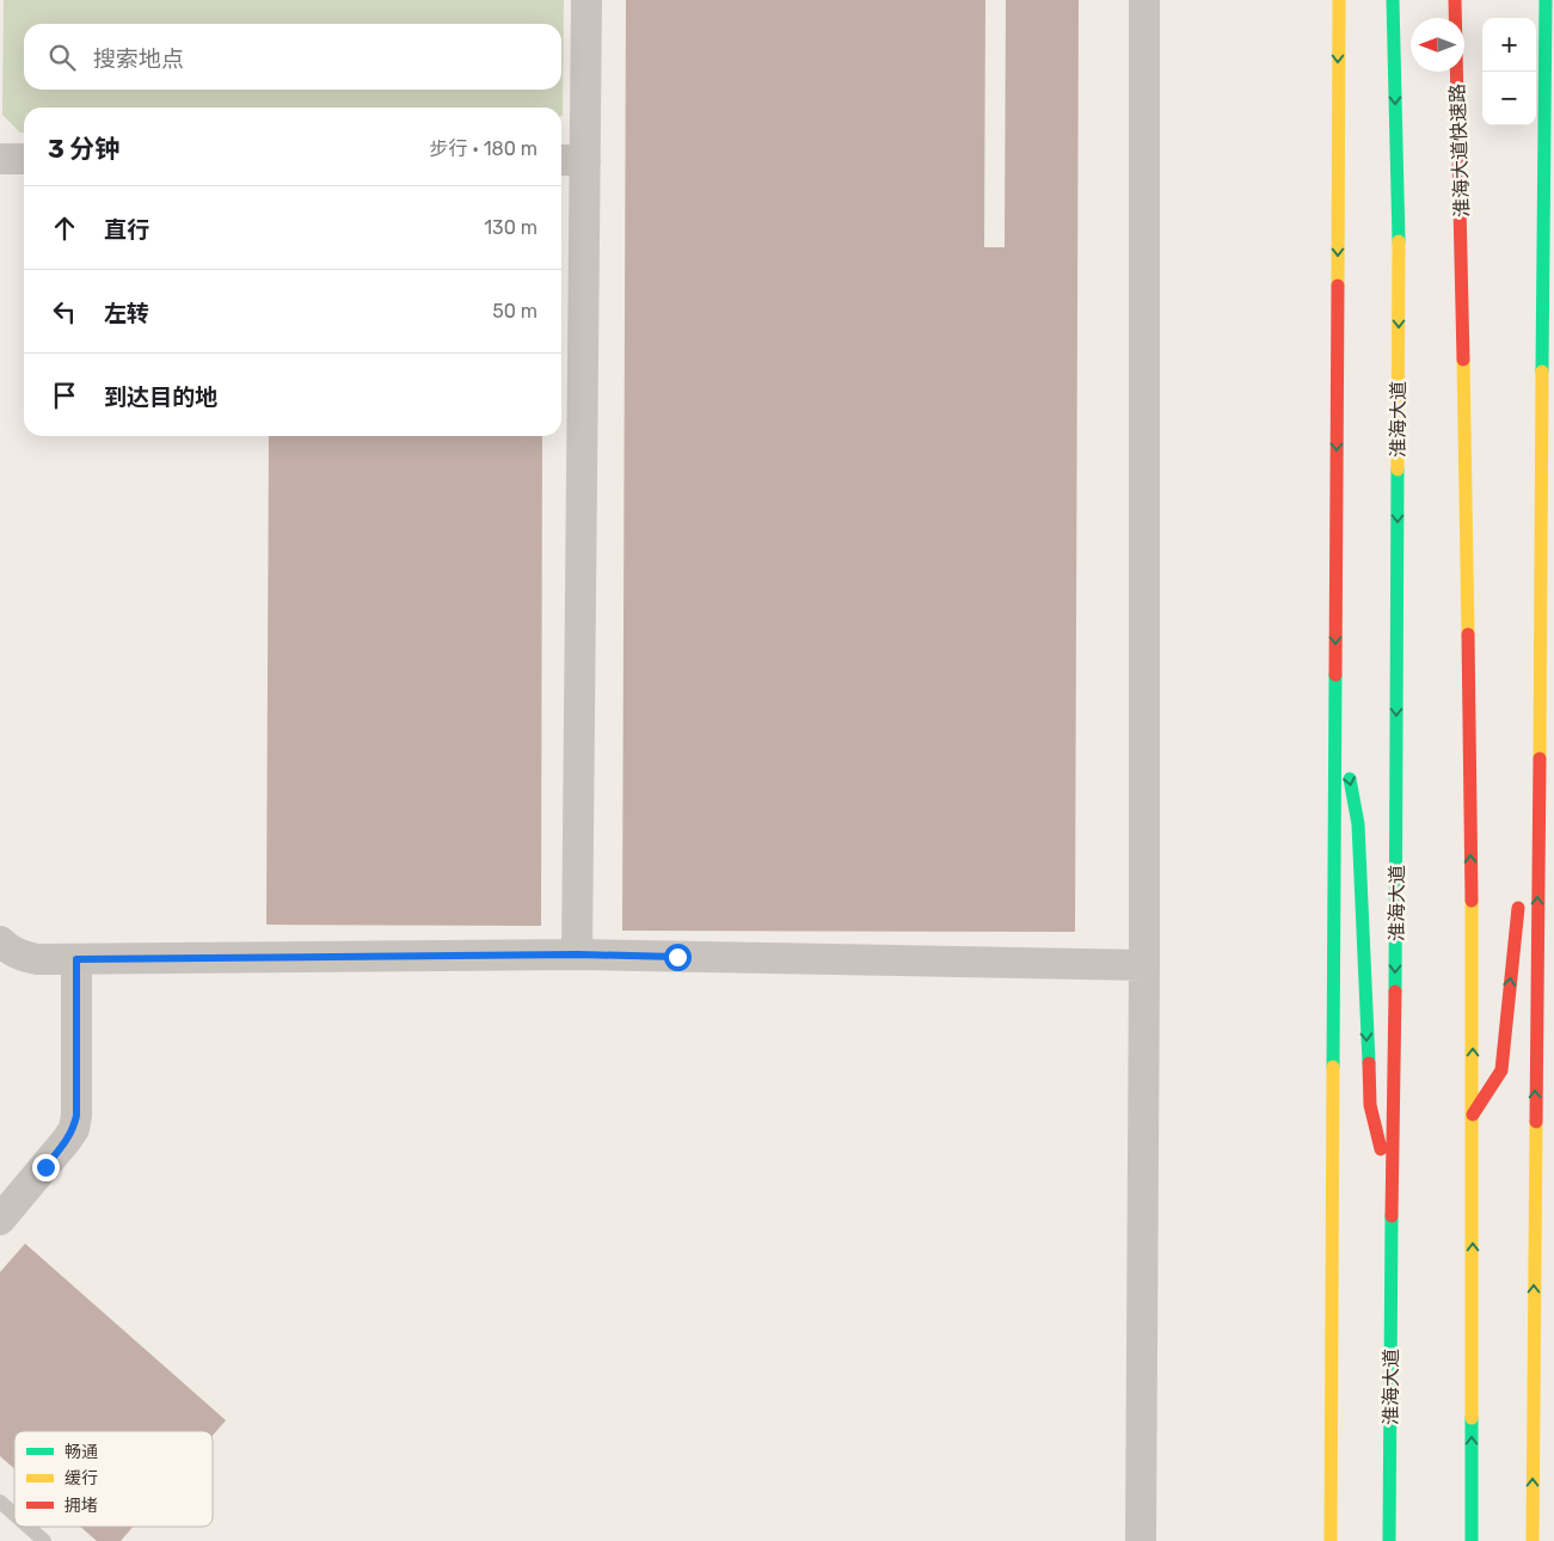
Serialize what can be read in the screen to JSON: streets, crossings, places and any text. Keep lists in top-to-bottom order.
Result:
{
  "streets": {
    "highway": ["淮海大道快速路", "淮海大道"]
  },
  "legend": ["畅通", "缓行", "拥堵"],
  "north": "left",
  "page": {
    "map_buttons": ["+", "−"],
    "search": "搜索地点",
    "heading": ["3 分钟", "步行 · 180 m"],
    "list": [
      ["直行", "130 m"],
      ["左转", "50 m"],
      "到达目的地"
    ]
  }
}
